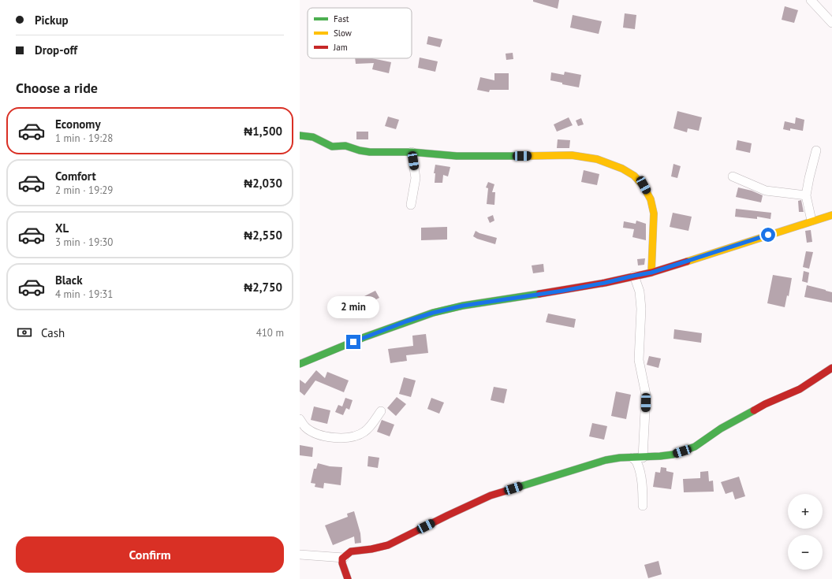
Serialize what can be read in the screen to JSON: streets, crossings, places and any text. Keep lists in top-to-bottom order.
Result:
{
  "legend": ["Fast", "Slow", "Jam"],
  "page": {
    "banner": ["Pickup", "Drop-off"],
    "heading": "Choose a ride",
    "list": [
      {
        "name": "Economy",
        "note": "1 min · 19:28",
        "value": "₦1,500"
      },
      {
        "name": "Comfort",
        "note": "2 min · 19:29",
        "value": "₦2,030"
      },
      {
        "name": "XL",
        "note": "3 min · 19:30",
        "value": "₦2,550"
      },
      {
        "name": "Black",
        "note": "4 min · 19:31",
        "value": "₦2,750"
      }
    ],
    "bubble": "2 min",
    "pay": ["Cash", "410 m"],
    "map_buttons": ["+", "−"],
    "buttons": "Confirm"
  }
}
